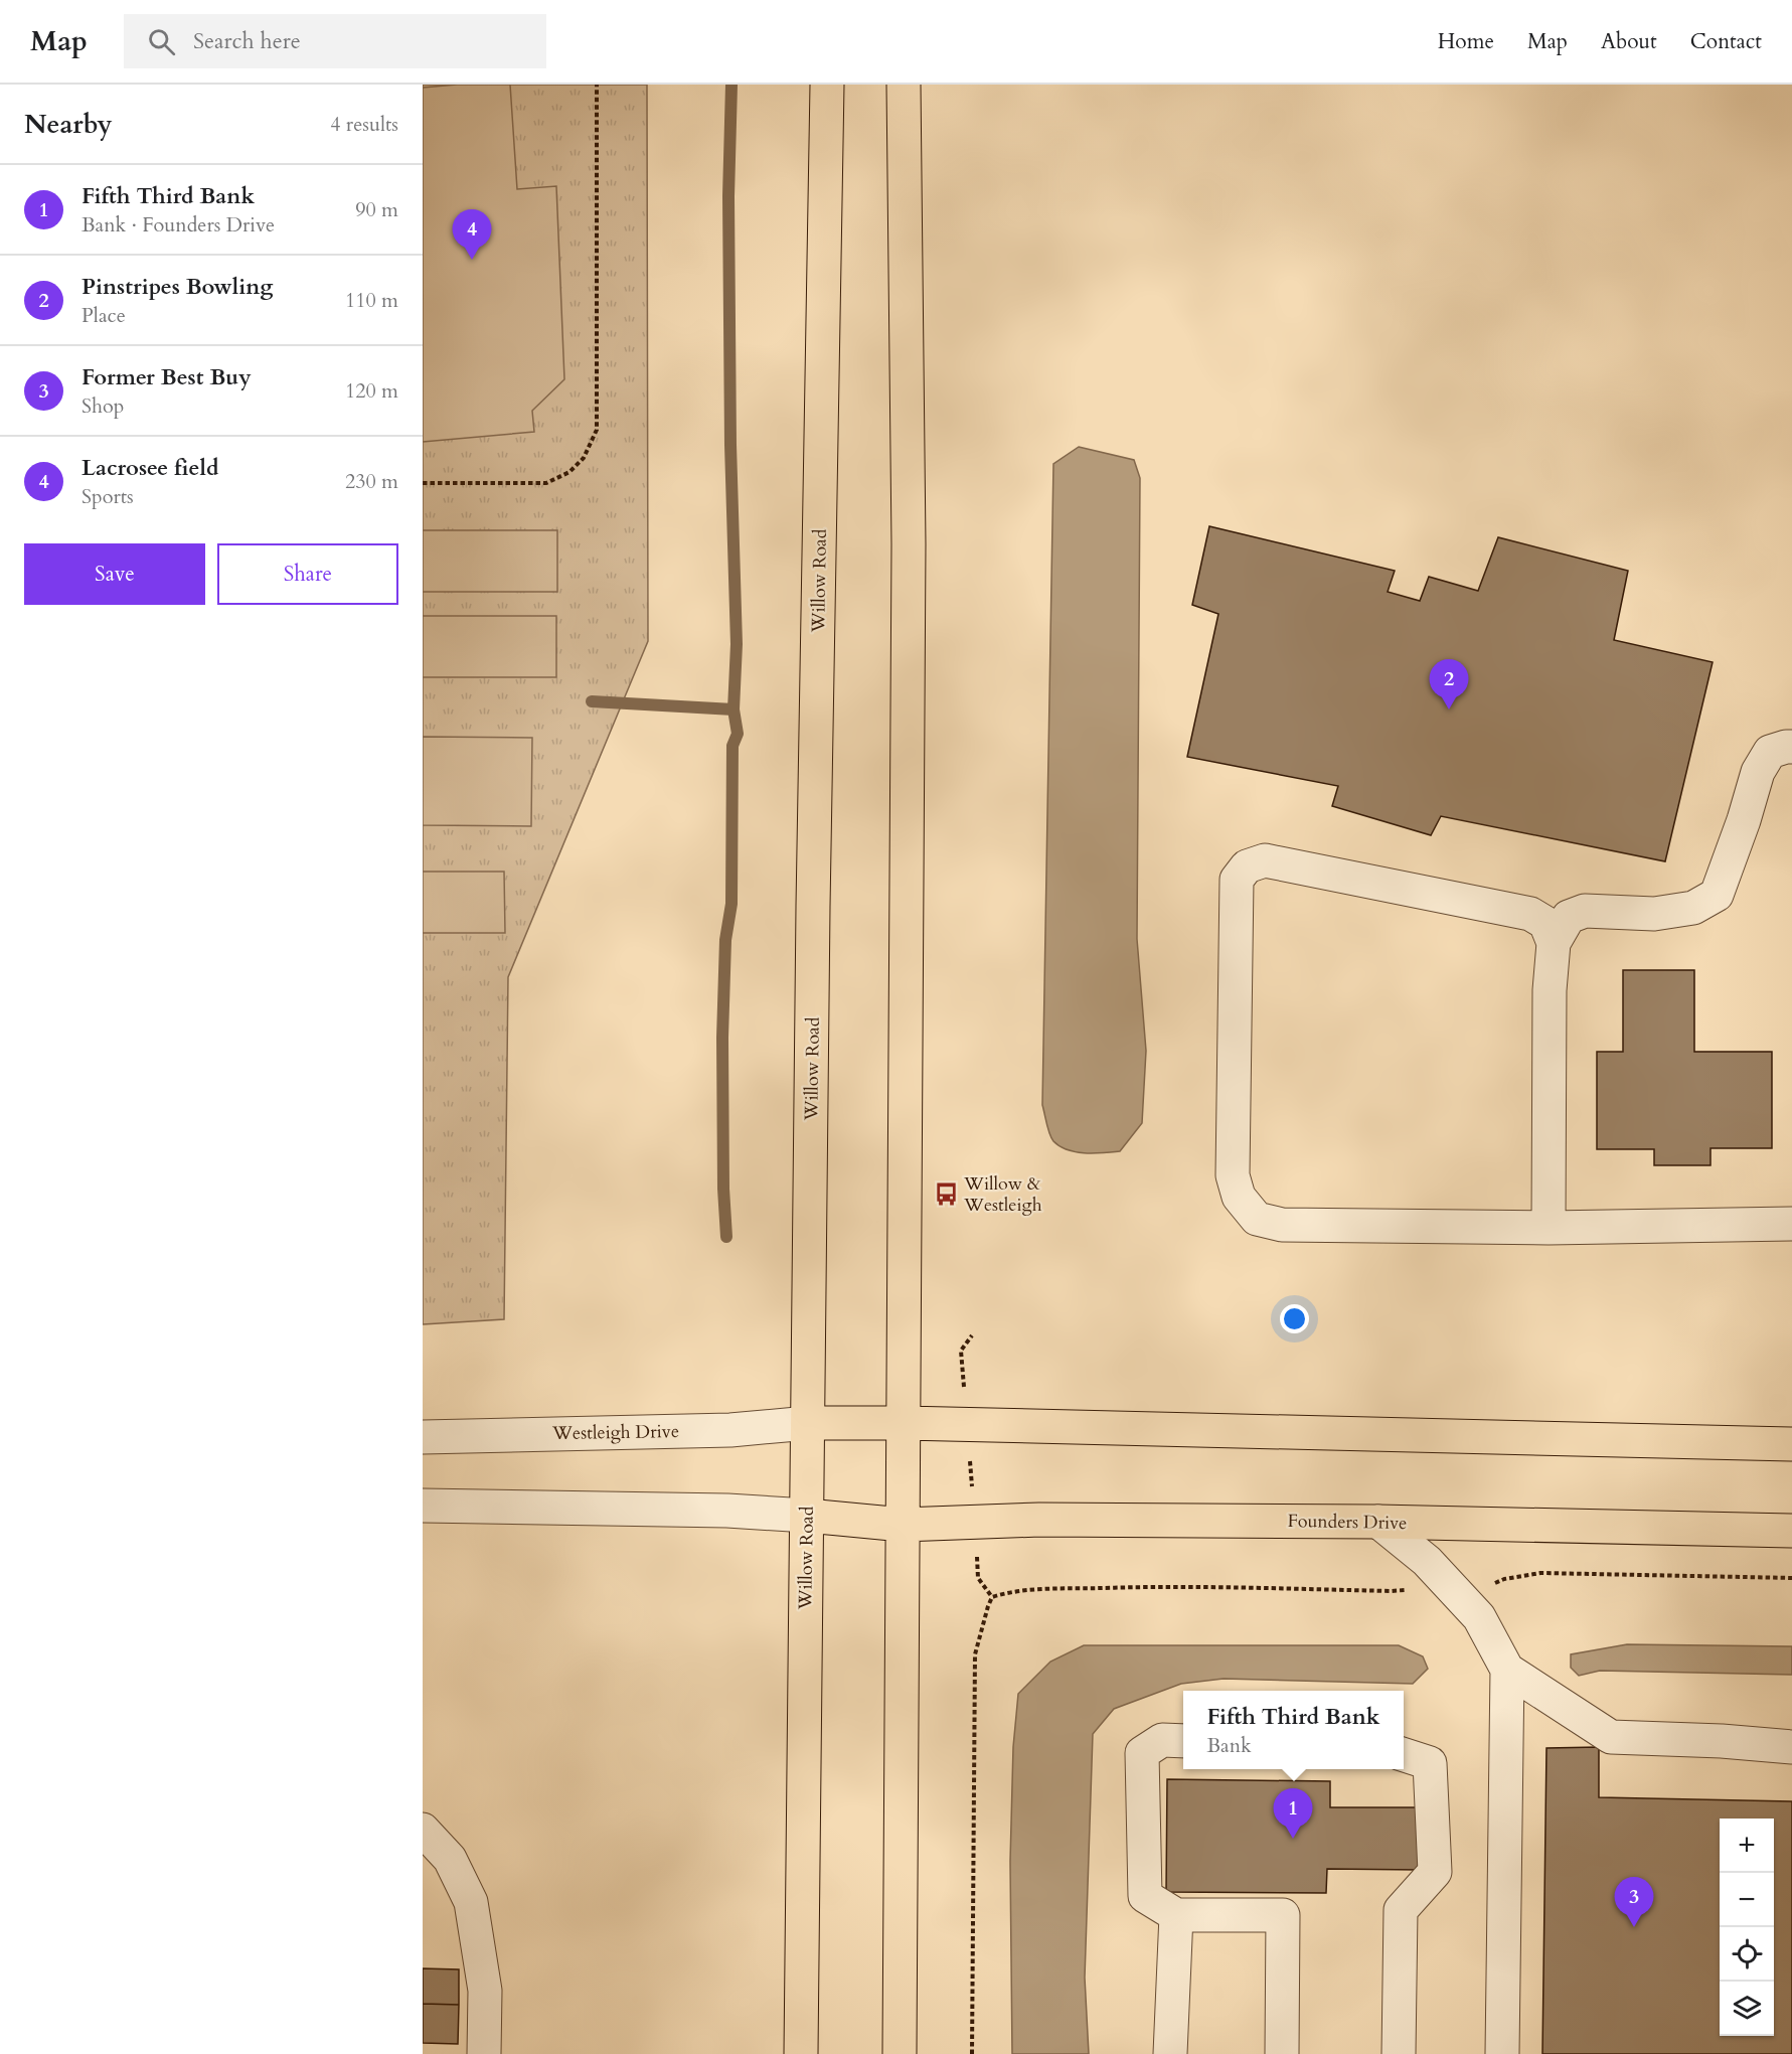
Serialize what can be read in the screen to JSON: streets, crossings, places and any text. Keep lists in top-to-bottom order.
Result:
{
  "streets": {
    "main road": ["Willow Road", "Founders Drive"],
    "street": ["Westleigh Drive"]
  },
  "crossings": [
    ["Willow Road", "Westleigh Drive"],
    ["Willow Road", "Founders Drive"]
  ],
  "places": {
    "bus stop": ["Willow & Westleigh"]
  },
  "page": {
    "header": "Map",
    "search": "Search here",
    "nav": [
      "Home",
      "Map",
      "About",
      "Contact"
    ],
    "heading": ["Nearby", "4 results"],
    "list": [
      {
        "mark": "1",
        "name": "Fifth Third Bank",
        "note": "Bank · Founders Drive",
        "value": "90 m"
      },
      {
        "mark": "2",
        "name": "Pinstripes Bowling",
        "note": "Place",
        "value": "110 m"
      },
      {
        "mark": "3",
        "name": "Former Best Buy",
        "note": "Shop",
        "value": "120 m"
      },
      {
        "mark": "4",
        "name": "Lacrosee field",
        "note": "Sports",
        "value": "230 m"
      }
    ],
    "pins": [
      "4",
      "2",
      "1",
      "3"
    ],
    "buttons": ["Save", "Share"],
    "popup": ["Fifth Third Bank", "Bank"],
    "map_buttons": ["+", "−"]
  }
}
